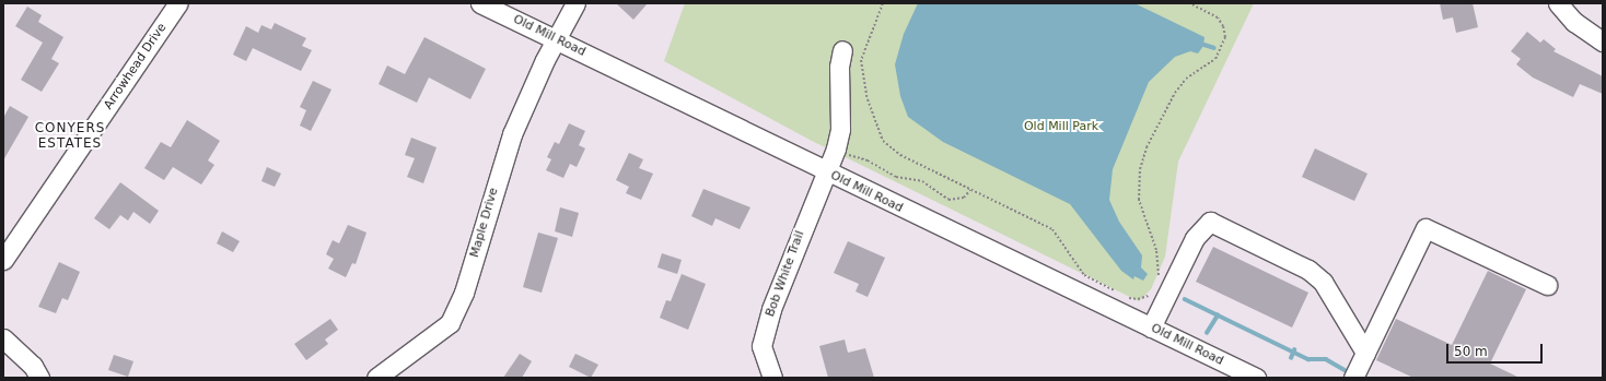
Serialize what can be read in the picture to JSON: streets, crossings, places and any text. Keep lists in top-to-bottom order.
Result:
{
  "streets": {
    "street": [
      "Old Mill Road",
      "Arrowhead Drive",
      "Maple Drive",
      "Bob White Trail"
    ]
  },
  "crossings": [
    ["Old Mill Road", "Maple Drive"],
    ["Old Mill Road", "Bob White Trail"]
  ],
  "districts": ["CONYERS ESTATES"],
  "parks": ["Old Mill Park"],
  "scale_bar": "50 m"
}
